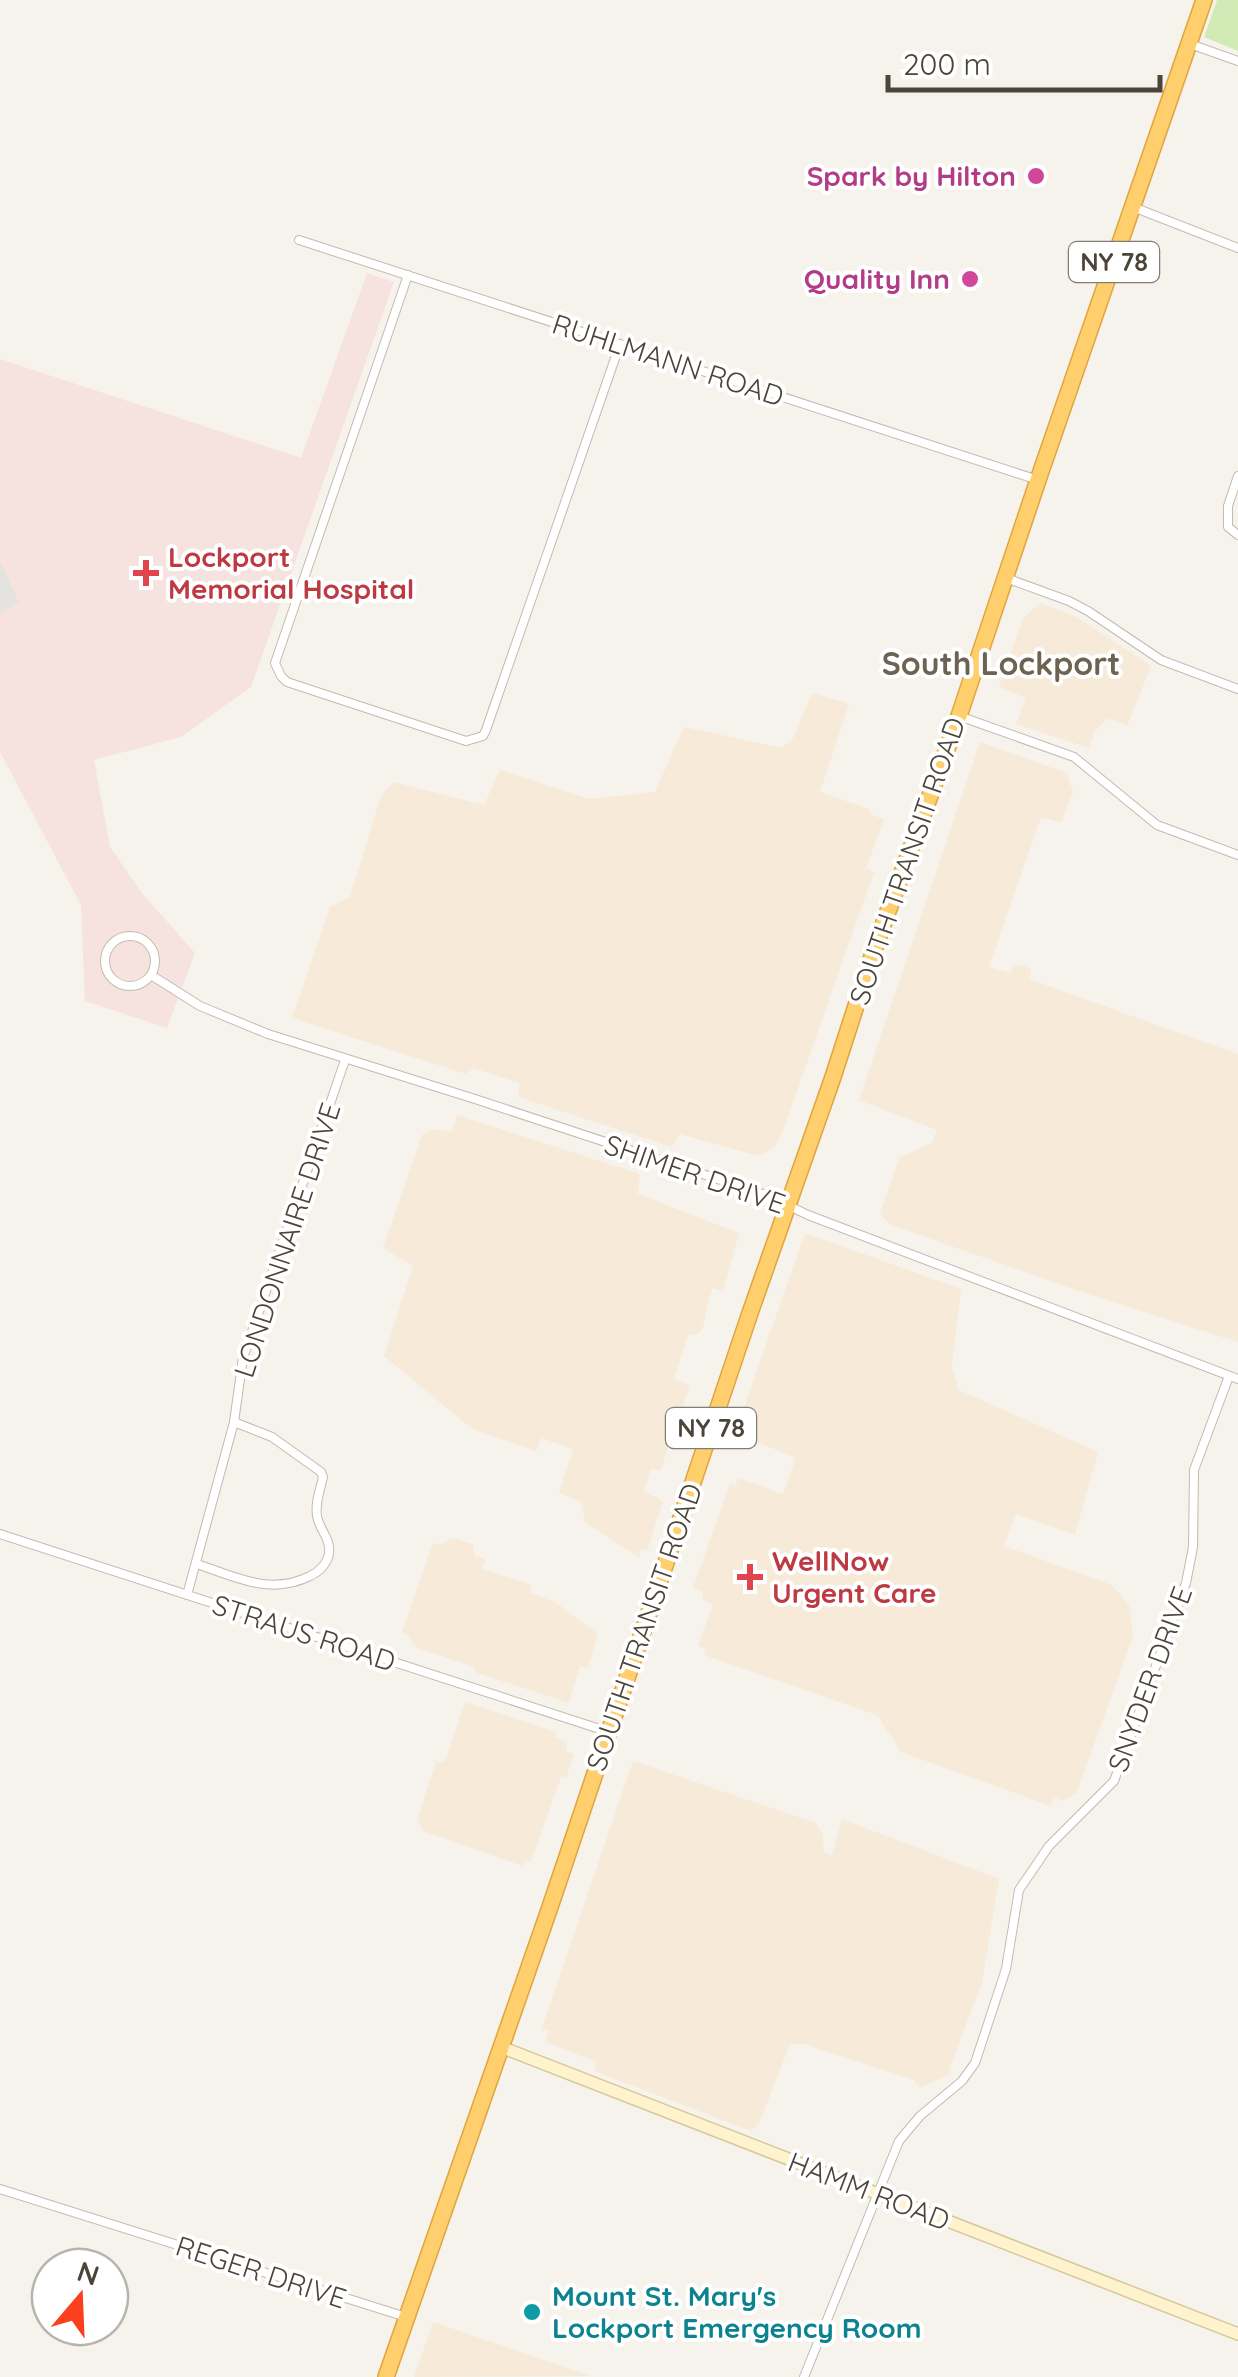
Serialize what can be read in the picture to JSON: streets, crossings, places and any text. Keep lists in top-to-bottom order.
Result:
{
  "streets": {
    "highway": ["NY 78", "SOUTH TRANSIT ROAD"],
    "street": [
      "RUHLMANN ROAD",
      "SHIMER DRIVE",
      "LONDONNAIRE DRIVE",
      "STRAUS ROAD",
      "SNYDER DRIVE",
      "HAMM ROAD",
      "REGER DRIVE"
    ]
  },
  "crossings": [
    ["NY 78", "RUHLMANN ROAD"],
    ["NY 78", "SOUTH TRANSIT ROAD"],
    ["RUHLMANN ROAD", "SOUTH TRANSIT ROAD"],
    ["SOUTH TRANSIT ROAD", "SHIMER DRIVE"],
    ["SOUTH TRANSIT ROAD", "STRAUS ROAD"],
    ["SOUTH TRANSIT ROAD", "HAMM ROAD"],
    ["SOUTH TRANSIT ROAD", "REGER DRIVE"],
    ["SHIMER DRIVE", "LONDONNAIRE DRIVE"],
    ["SHIMER DRIVE", "SNYDER DRIVE"],
    ["LONDONNAIRE DRIVE", "STRAUS ROAD"],
    ["SNYDER DRIVE", "HAMM ROAD"]
  ],
  "districts": ["South Lockport"],
  "places": {
    "other": ["Spark by Hilton", "Quality Inn", "Mount St. Mary's Lockport Emergency Room"],
    "health": ["Lockport Memorial Hospital", "WellNow Urgent Care"]
  },
  "scale_bar": "200 m",
  "north": "top"
}
